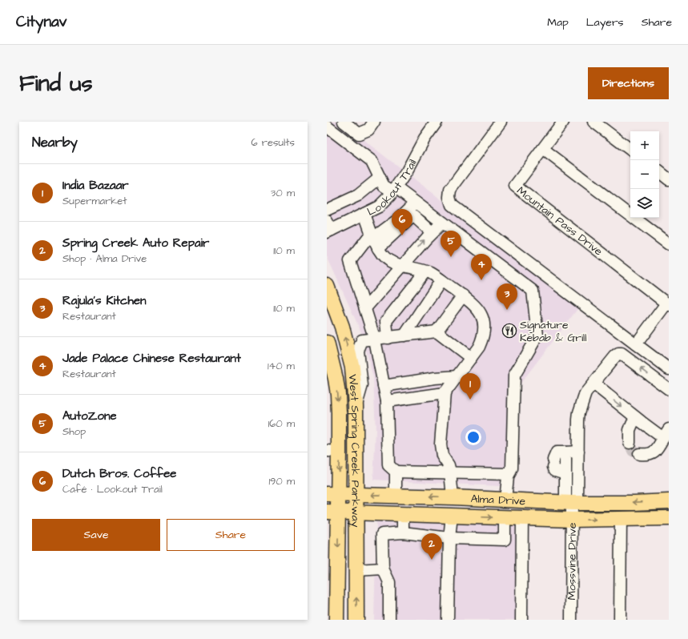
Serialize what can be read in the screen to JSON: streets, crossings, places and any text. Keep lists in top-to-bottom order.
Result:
{
  "streets": {
    "main road": ["West Spring Creek Parkway", "Alma Drive"],
    "street": ["Lookout Trail", "Mountain Pass Drive", "Mossvine Drive"]
  },
  "crossings": [
    ["West Spring Creek Parkway", "Alma Drive"],
    ["Alma Drive", "Mossvine Drive"]
  ],
  "places": {
    "restaurant": ["Signature Kebab & Grill"]
  },
  "page": {
    "header": "Citynav",
    "nav": ["Map", "Layers", "Share"],
    "buttons": [
      "Directions",
      ["Save", "Share"]
    ],
    "title": "Find us",
    "heading": ["Nearby", "6 results"],
    "map_buttons": ["+", "−"],
    "list": [
      {
        "mark": "1",
        "name": "India Bazaar",
        "note": "Supermarket",
        "value": "30 m"
      },
      {
        "mark": "2",
        "name": "Spring Creek Auto Repair",
        "note": "Shop · Alma Drive",
        "value": "110 m"
      },
      {
        "mark": "3",
        "name": "Rajula's Kitchen",
        "note": "Restaurant",
        "value": "110 m"
      },
      {
        "mark": "4",
        "name": "Jade Palace Chinese Restaurant",
        "note": "Restaurant",
        "value": "140 m"
      },
      {
        "mark": "5",
        "name": "AutoZone",
        "note": "Shop",
        "value": "160 m"
      },
      {
        "mark": "6",
        "name": "Dutch Bros. Coffee",
        "note": "Café · Lookout Trail",
        "value": "190 m"
      }
    ],
    "pins": [
      "6",
      "5",
      "4",
      "3",
      "1",
      "2"
    ]
  }
}
